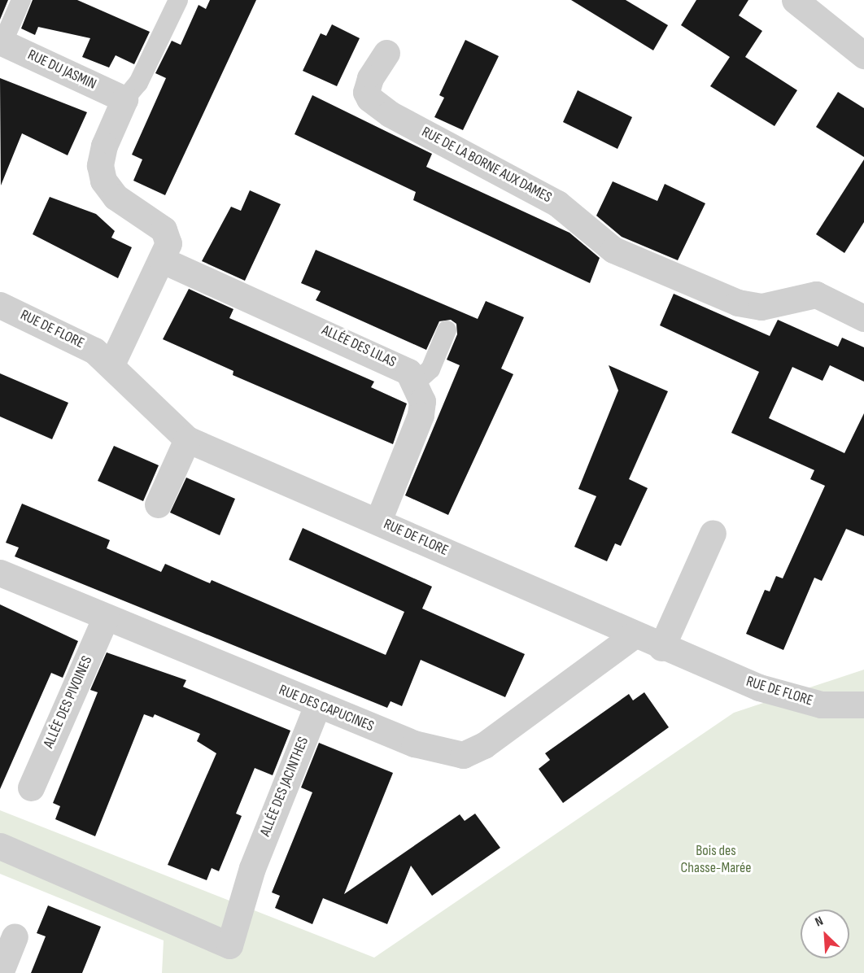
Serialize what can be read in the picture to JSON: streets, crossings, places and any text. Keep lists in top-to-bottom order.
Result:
{
  "streets": {
    "street": [
      "RUE DU JASMIN",
      "RUE DE LA BORNE AUX DAMES",
      "RUE DE FLORE",
      "ALLÉE DES LILAS",
      "ALLÉE DES PIVOINES",
      "RUE DES CAPUCINES",
      "ALLÉE DES JACINTHES"
    ]
  },
  "crossings": [
    ["RUE DE FLORE", "RUE DES CAPUCINES"],
    ["ALLÉE DES PIVOINES", "RUE DES CAPUCINES"],
    ["RUE DES CAPUCINES", "ALLÉE DES JACINTHES"]
  ],
  "parks": ["Bois des Chasse-Marée"],
  "north": "top left"
}
